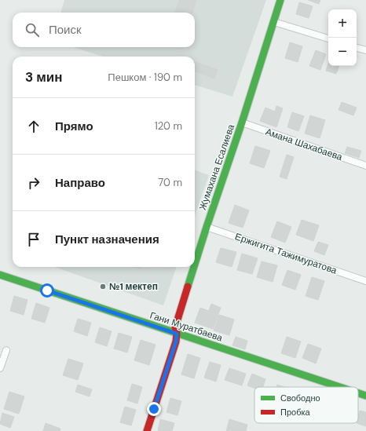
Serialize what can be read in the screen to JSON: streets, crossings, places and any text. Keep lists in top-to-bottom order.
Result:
{
  "streets": {
    "street": [
      "Амана Шахабаева",
      "Жумахана Есалиева",
      "Ержигита Тажимуратова",
      "Гани Муратбаева"
    ]
  },
  "crossings": [
    ["Амана Шахабаева", "Жумахана Есалиева"],
    ["Жумахана Есалиева", "Ержигита Тажимуратова"],
    ["Жумахана Есалиева", "Гани Муратбаева"]
  ],
  "places": ["№1 мектеп"],
  "legend": ["Свободно", "Пробка"],
  "page": {
    "map_buttons": ["+", "−"],
    "search": "Поиск",
    "heading": ["3 мин", "Пешком · 190 m"],
    "list": [
      ["Прямо", "120 m"],
      ["Направо", "70 m"],
      "Пункт назначения"
    ]
  }
}
